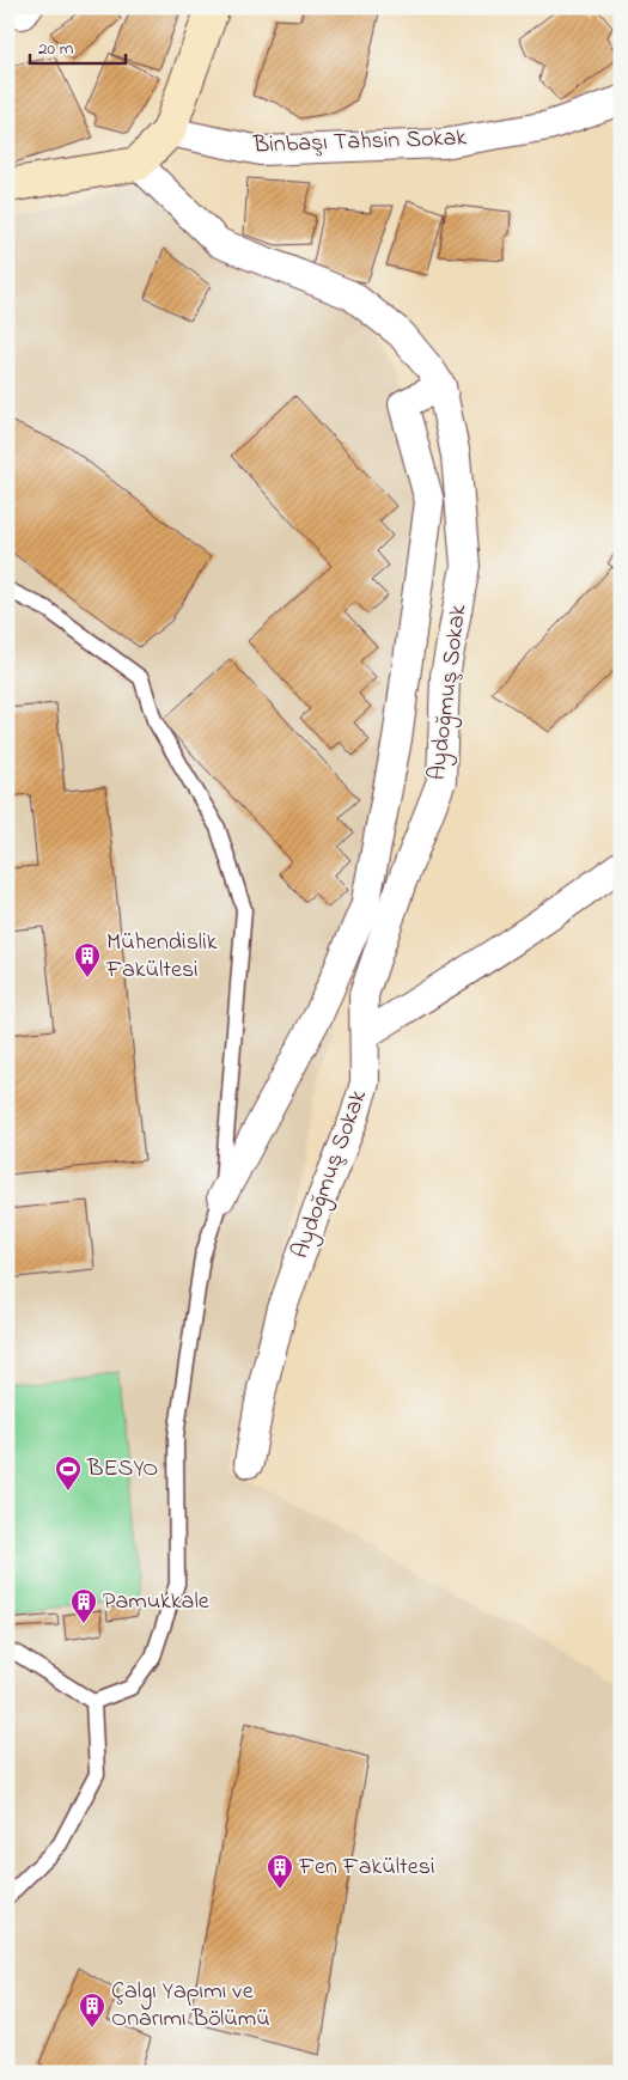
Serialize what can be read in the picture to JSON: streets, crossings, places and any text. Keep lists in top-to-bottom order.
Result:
{
  "streets": {
    "street": ["Binbaşı Tahsin Sokak", "Aydoğmuş Sokak"]
  },
  "places": {
    "building": [
      "Mühendislik Fakültesi",
      "Pamukkale",
      "Fen Fakültesi",
      "Çalgı Yapımı ve Onarımı Bölümü"
    ],
    "sports": ["BESYO"]
  },
  "scale_bar": "20 m"
}
